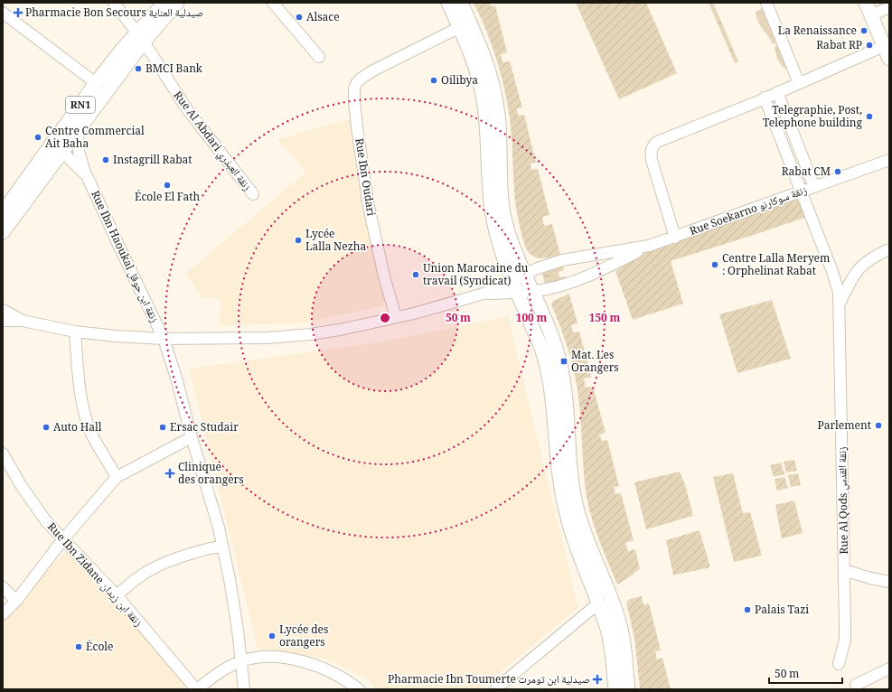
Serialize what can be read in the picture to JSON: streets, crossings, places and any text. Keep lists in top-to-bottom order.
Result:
{
  "streets": {
    "main road": ["RN1"],
    "street": [
      "Rue Al Abdari زنقة العبدري",
      "Rue Ibn Oudari",
      "Rue Soekarno زنقة سوكارنو",
      "Rue Ibn Haoukal زنقة ابن حوقل",
      "Rue Al Qods زنقة القدس",
      "Rue Ibn Zidane زنقة ابن زيدان"
    ]
  },
  "crossings": [
    ["RN1", "Rue Al Abdari زنقة العبدري"],
    ["RN1", "Rue Ibn Haoukal زنقة ابن حوقل"],
    ["Rue Soekarno زنقة سوكارنو", "Rue Al Qods زنقة القدس"]
  ],
  "places": {
    "health": ["Pharmacie Bon Secours صيدلية العناية", "Clinique des orangers", "Pharmacie Ibn Toumerte صيدلية ابن تومرت"],
    "other": [
      "Alsace",
      "La Renaissance",
      "Rabat RP",
      "BMCI Bank",
      "Oilibya",
      "Telegraphie, Post, Telephone building",
      "Centre Commercial Ait Baha",
      "Instagrill Rabat",
      "Rabat CM",
      "École El Fath",
      "Lycée Lalla Nezha",
      "Centre Lalla Meryem : Orphelinat Rabat",
      "Union Marocaine du travail (Syndicat)",
      "Parlement",
      "Auto Hall",
      "Ersac Studair",
      "Palais Tazi",
      "Lycée des orangers",
      "École"
    ],
    "transit": ["Mat. Les Orangers"]
  },
  "scale_bar": "50 m",
  "rings": ["50 m", "100 m", "150 m"]
}
